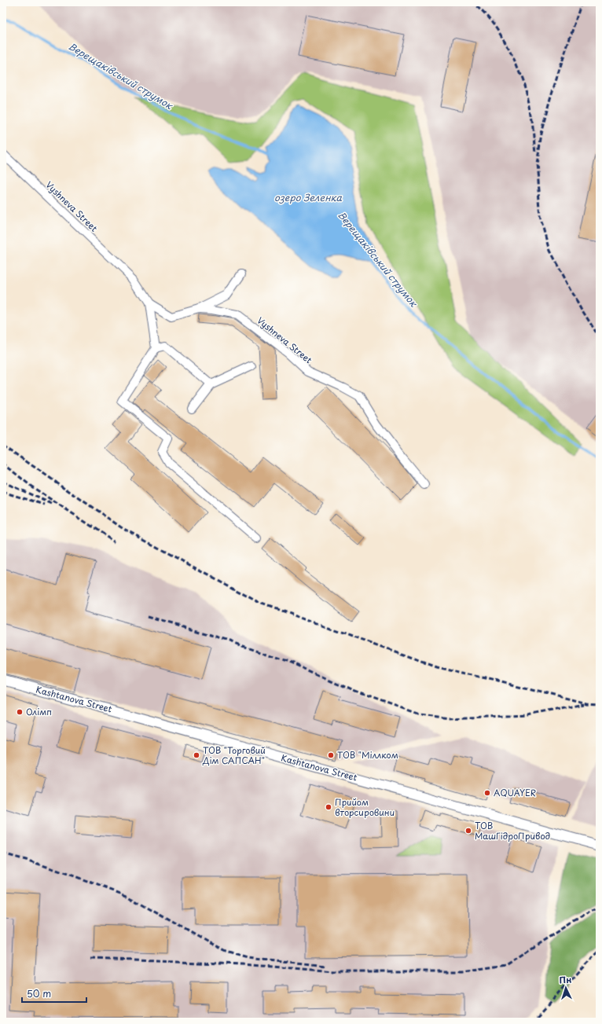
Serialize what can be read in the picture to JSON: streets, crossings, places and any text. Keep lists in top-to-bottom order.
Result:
{
  "streets": {
    "street": ["Vyshneva Street", "Kashtanova Street"]
  },
  "water": ["Верещаківський струмок", "озеро Зеленка"],
  "places": [
    "Олімп",
    "ТОВ \"Торговий Дім САПСАН\"",
    "ТОВ \"Міллком",
    "AQUAYER",
    "Прийом вторсировини",
    "ТОВ МашГідроПривод"
  ],
  "scale_bar": "50 m",
  "north": "top"
}
